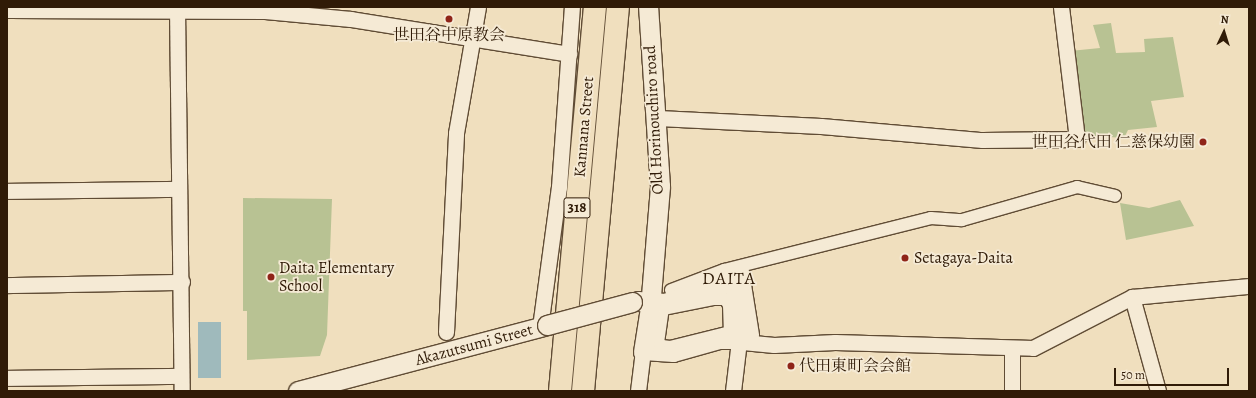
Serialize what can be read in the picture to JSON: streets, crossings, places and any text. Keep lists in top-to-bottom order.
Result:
{
  "streets": {
    "main road": ["Kannana Street", "318"],
    "street": ["Old Horinouchiro road", "Akazutsumi Street"]
  },
  "crossings": [
    ["Old Horinouchiro road", "Akazutsumi Street"]
  ],
  "districts": ["DAITA"],
  "places": [
    "世田谷中原教会",
    "世田谷代田 仁慈保幼園",
    "Setagaya-Daita",
    "Daita Elementary School",
    "代田東町会会館"
  ],
  "scale_bar": "50 m",
  "north": "top"
}
